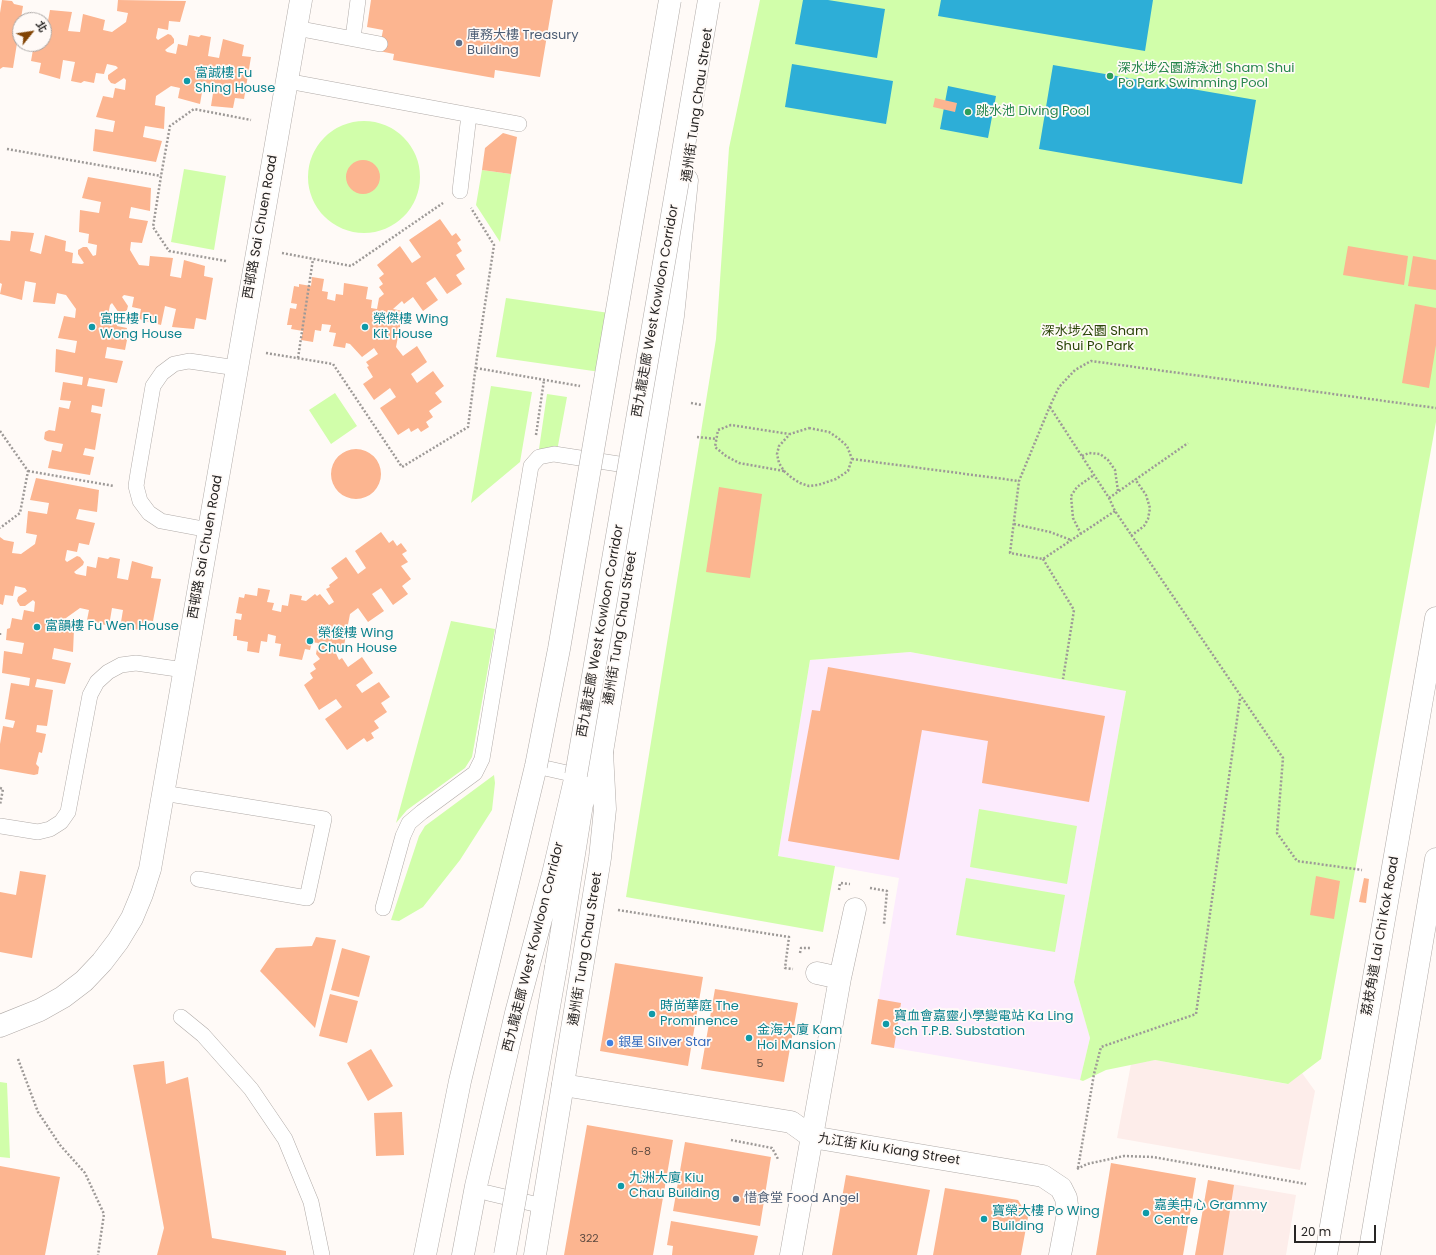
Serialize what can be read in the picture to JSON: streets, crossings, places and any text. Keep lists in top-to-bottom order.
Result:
{
  "streets": {
    "main road": [
      "通州街 Tung Chau Street",
      "西邨路 Sai Chuen Road",
      "西九龍走廊 West Kowloon Corridor",
      "荔枝角道 Lai Chi Kok Road",
      "九江街 Kiu Kiang Street"
    ]
  },
  "crossings": [
    ["通州街 Tung Chau Street", "九江街 Kiu Kiang Street"]
  ],
  "parks": ["深水埗公園 Sham Shui Po Park"],
  "places": [
    "庫務大樓 Treasury Building",
    "深水埗公園游泳池 Sham Shui Po Park Swimming Pool",
    "富誠樓 Fu Shing House",
    "跳水池 Diving Pool",
    "富旺樓 Fu Wong House",
    "榮傑樓 Wing Kit House",
    "富韻樓 Fu Wen House",
    "榮俊樓 Wing Chun House",
    "時尚華庭 The Prominence",
    "寶血會嘉靈小學變電站 Ka Ling Sch T.P.B. Substation",
    "金海大廈 Kam Hoi Mansion",
    "銀星 Silver Star",
    "九洲大廈 Kiu Chau Building",
    "惜食堂 Food Angel",
    "嘉美中心 Grammy Centre",
    "寶榮大樓 Po Wing Building"
  ],
  "house_numbers": ["5", "6-8", "322"],
  "scale_bar": "20 m",
  "north": "top right"
}
